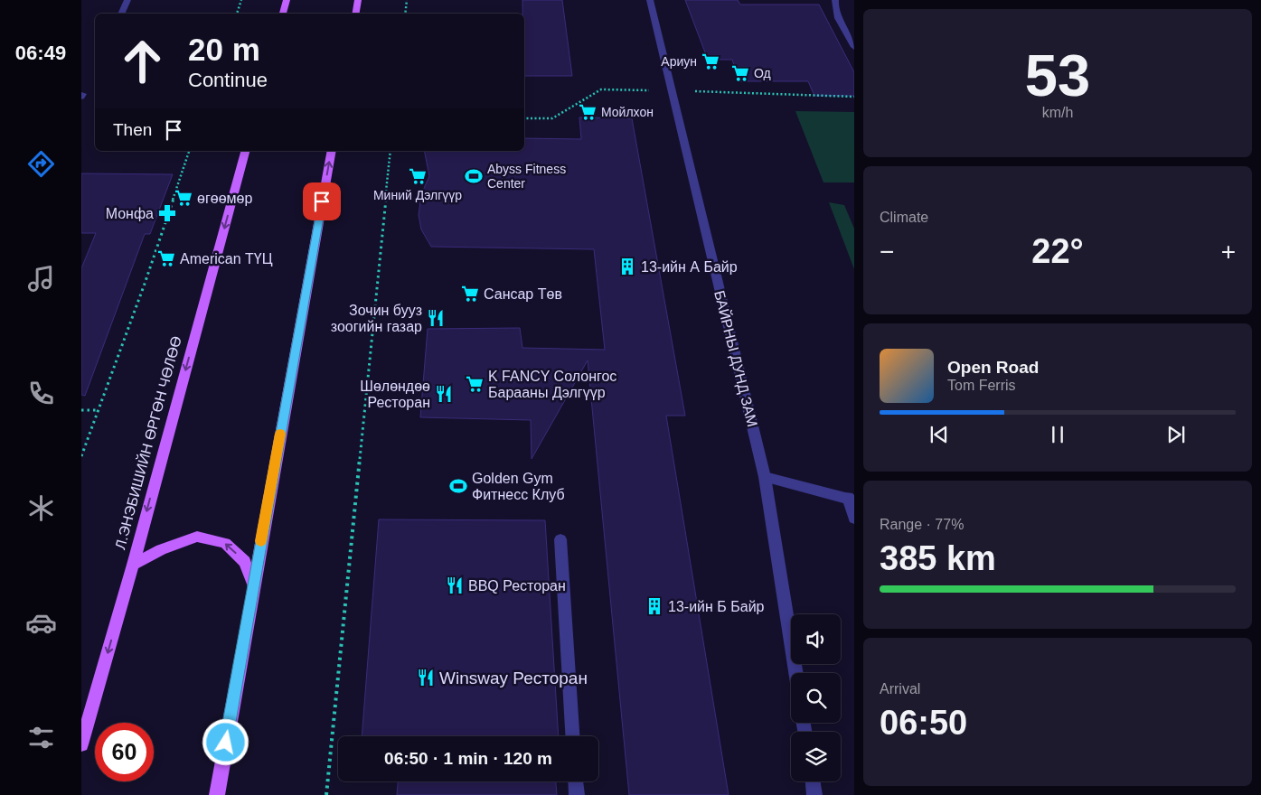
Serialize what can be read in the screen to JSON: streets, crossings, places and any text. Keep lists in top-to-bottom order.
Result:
{
  "streets": {
    "main road": ["Л.ЭНЭБИШИЙН ӨРГӨН ЧӨЛӨӨ"],
    "street": ["БАЙРНЫ ДУНД ЗАМ"]
  },
  "places": {
    "supermarket": [
      "Ариун",
      "Од",
      "Мойлхон",
      "Миний Дэлгүүр",
      "өгөөмөр",
      "American ТҮЦ",
      "Сансар Төв",
      "K FANCY Солонгос Барааны Дэлгүүр"
    ],
    "sports": ["Abyss Fitness Center", "Golden Gym Фитнесс Клуб"],
    "pharmacy": ["Монфа"],
    "building": ["13-ийн А Байр", "13-ийн Б Байр"],
    "restaurant": [
      "Зочин бууз зоогийн газар",
      "Шөлөндөө Ресторан",
      "BBQ Ресторан",
      "Winsway Ресторан"
    ]
  },
  "page": {
    "tabs": "06:49",
    "tile": [
      ["53", "km/h"],
      "Climate",
      ["Range · 77%", "385 km"],
      ["Arrival", "06:50"]
    ],
    "turn": ["20 m", "Continue"],
    "then": "Then",
    "heat": ["−", "22°", "+"],
    "song": ["Open Road", "Tom Ferris"],
    "limit": "60",
    "trip": "06:50 · 1 min · 120 m"
  }
}
